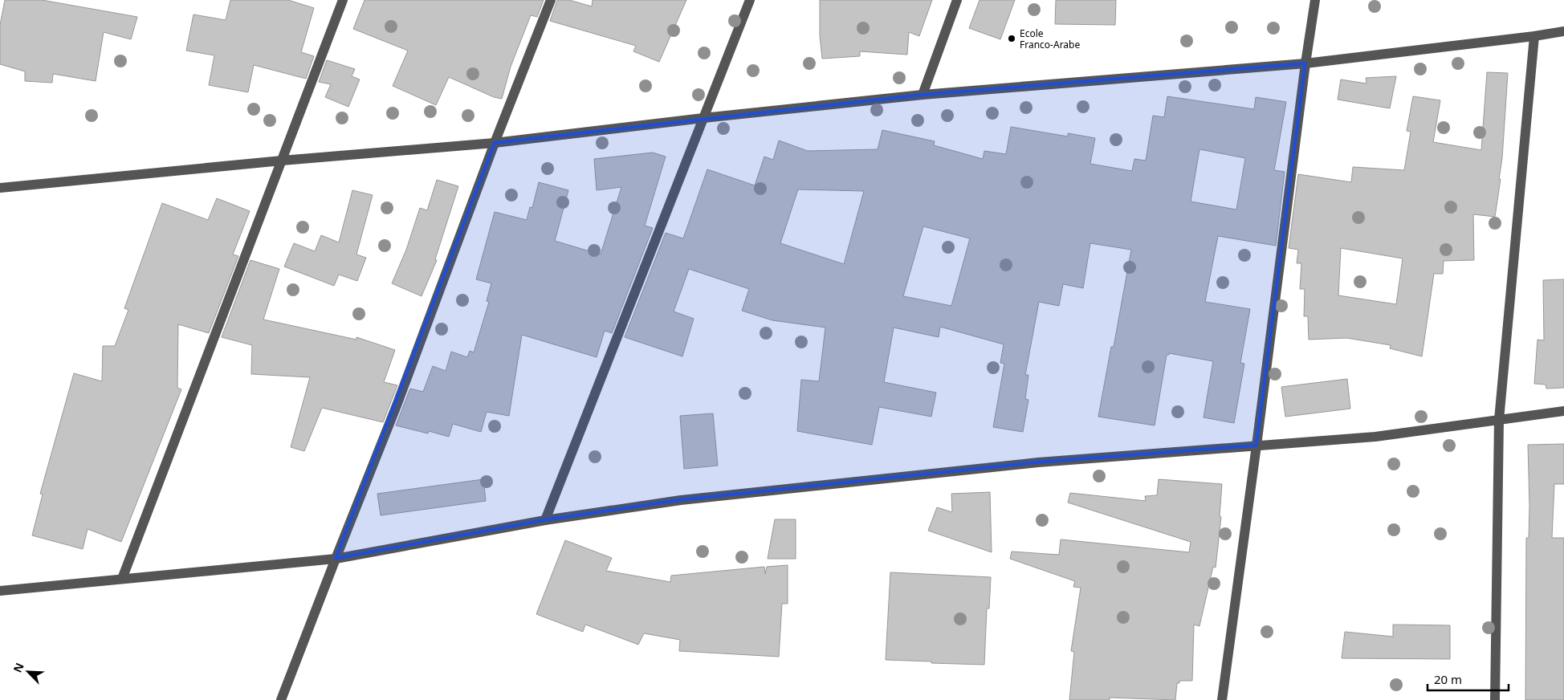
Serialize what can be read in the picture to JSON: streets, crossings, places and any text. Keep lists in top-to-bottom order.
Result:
{
  "places": ["Ecole Franco-Arabe"],
  "scale_bar": "20 m",
  "north": "top left"
}
